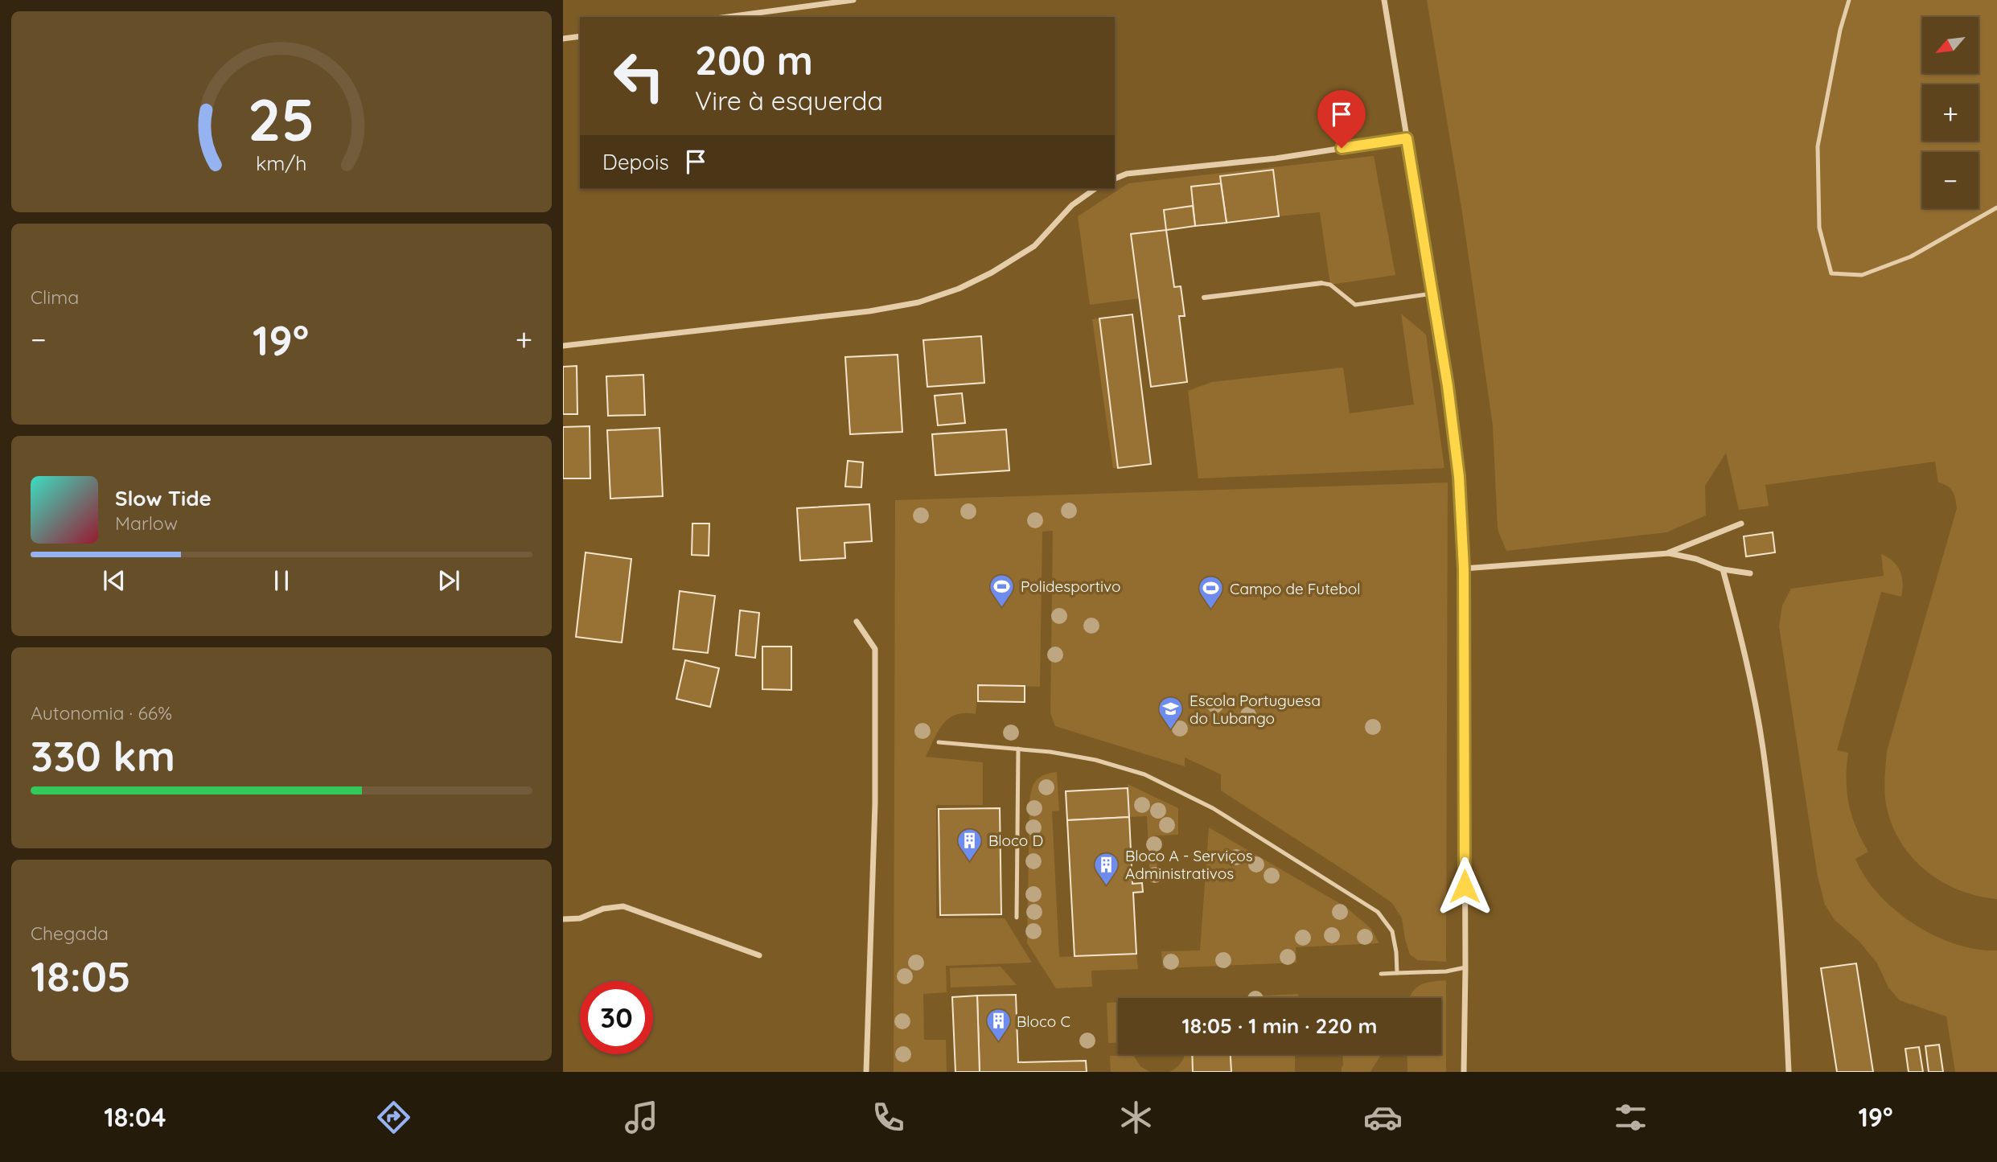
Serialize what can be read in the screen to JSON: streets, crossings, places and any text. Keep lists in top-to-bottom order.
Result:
{
  "places": {
    "sports": ["Polidesportivo", "Campo de Futebol"],
    "school or university": ["Escola Portuguesa do Lubango"],
    "building": ["Bloco D", "Bloco A - Serviços Administrativos", "Bloco C"]
  },
  "north": "bottom left",
  "page": {
    "map_buttons": ["+", "−"],
    "turn": ["200 m", "Vire à esquerda"],
    "then": "Depois",
    "tile": [
      "Clima",
      ["Autonomia · 66%", "330 km"],
      ["Chegada", "18:05"]
    ],
    "heat": ["−", "19°", "+"],
    "song": ["Slow Tide", "Marlow"],
    "limit": "30",
    "trip": "18:05 · 1 min · 220 m",
    "tabs": ["18:04", "19°"],
    "gauge": ["25", "km/h"]
  }
}
